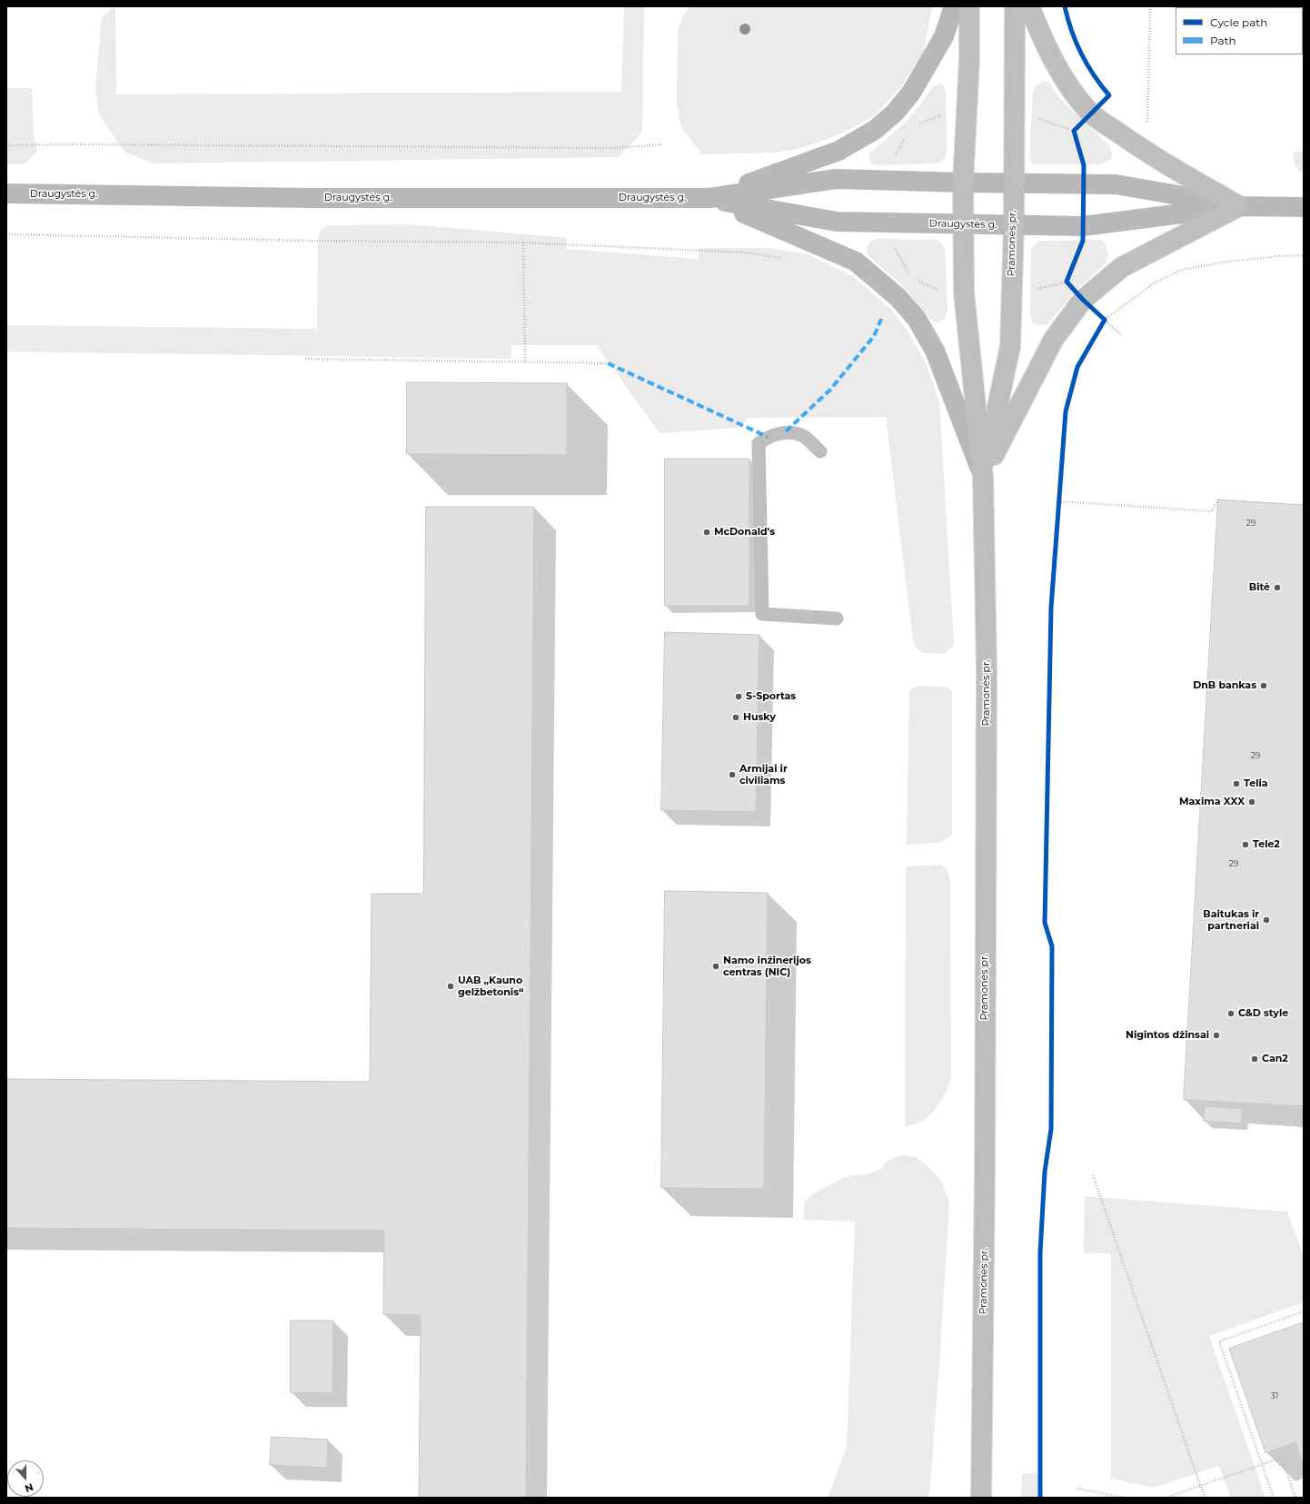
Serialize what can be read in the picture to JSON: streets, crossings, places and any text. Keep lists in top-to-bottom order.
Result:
{
  "streets": {
    "main road": ["Draugystės g.", "Pramonės pr."]
  },
  "crossings": [
    ["Draugystės g.", "Pramonės pr."]
  ],
  "places": [
    "McDonald's",
    "Bitė",
    "DnB bankas",
    "S-Sportas",
    "Husky",
    "Armijai ir civiliams",
    "Telia",
    "Maxima XXX",
    "Tele2",
    "Baitukas ir partneriai",
    "Namo inžinerijos centras (NIC)",
    "UAB „Kauno gelžbetonis“",
    "C&D style",
    "Nigintos džinsai",
    "Can2"
  ],
  "house_numbers": [
    "29",
    "29",
    "29",
    "31"
  ],
  "legend": ["Cycle path", "Path"],
  "north": "bottom"
}
